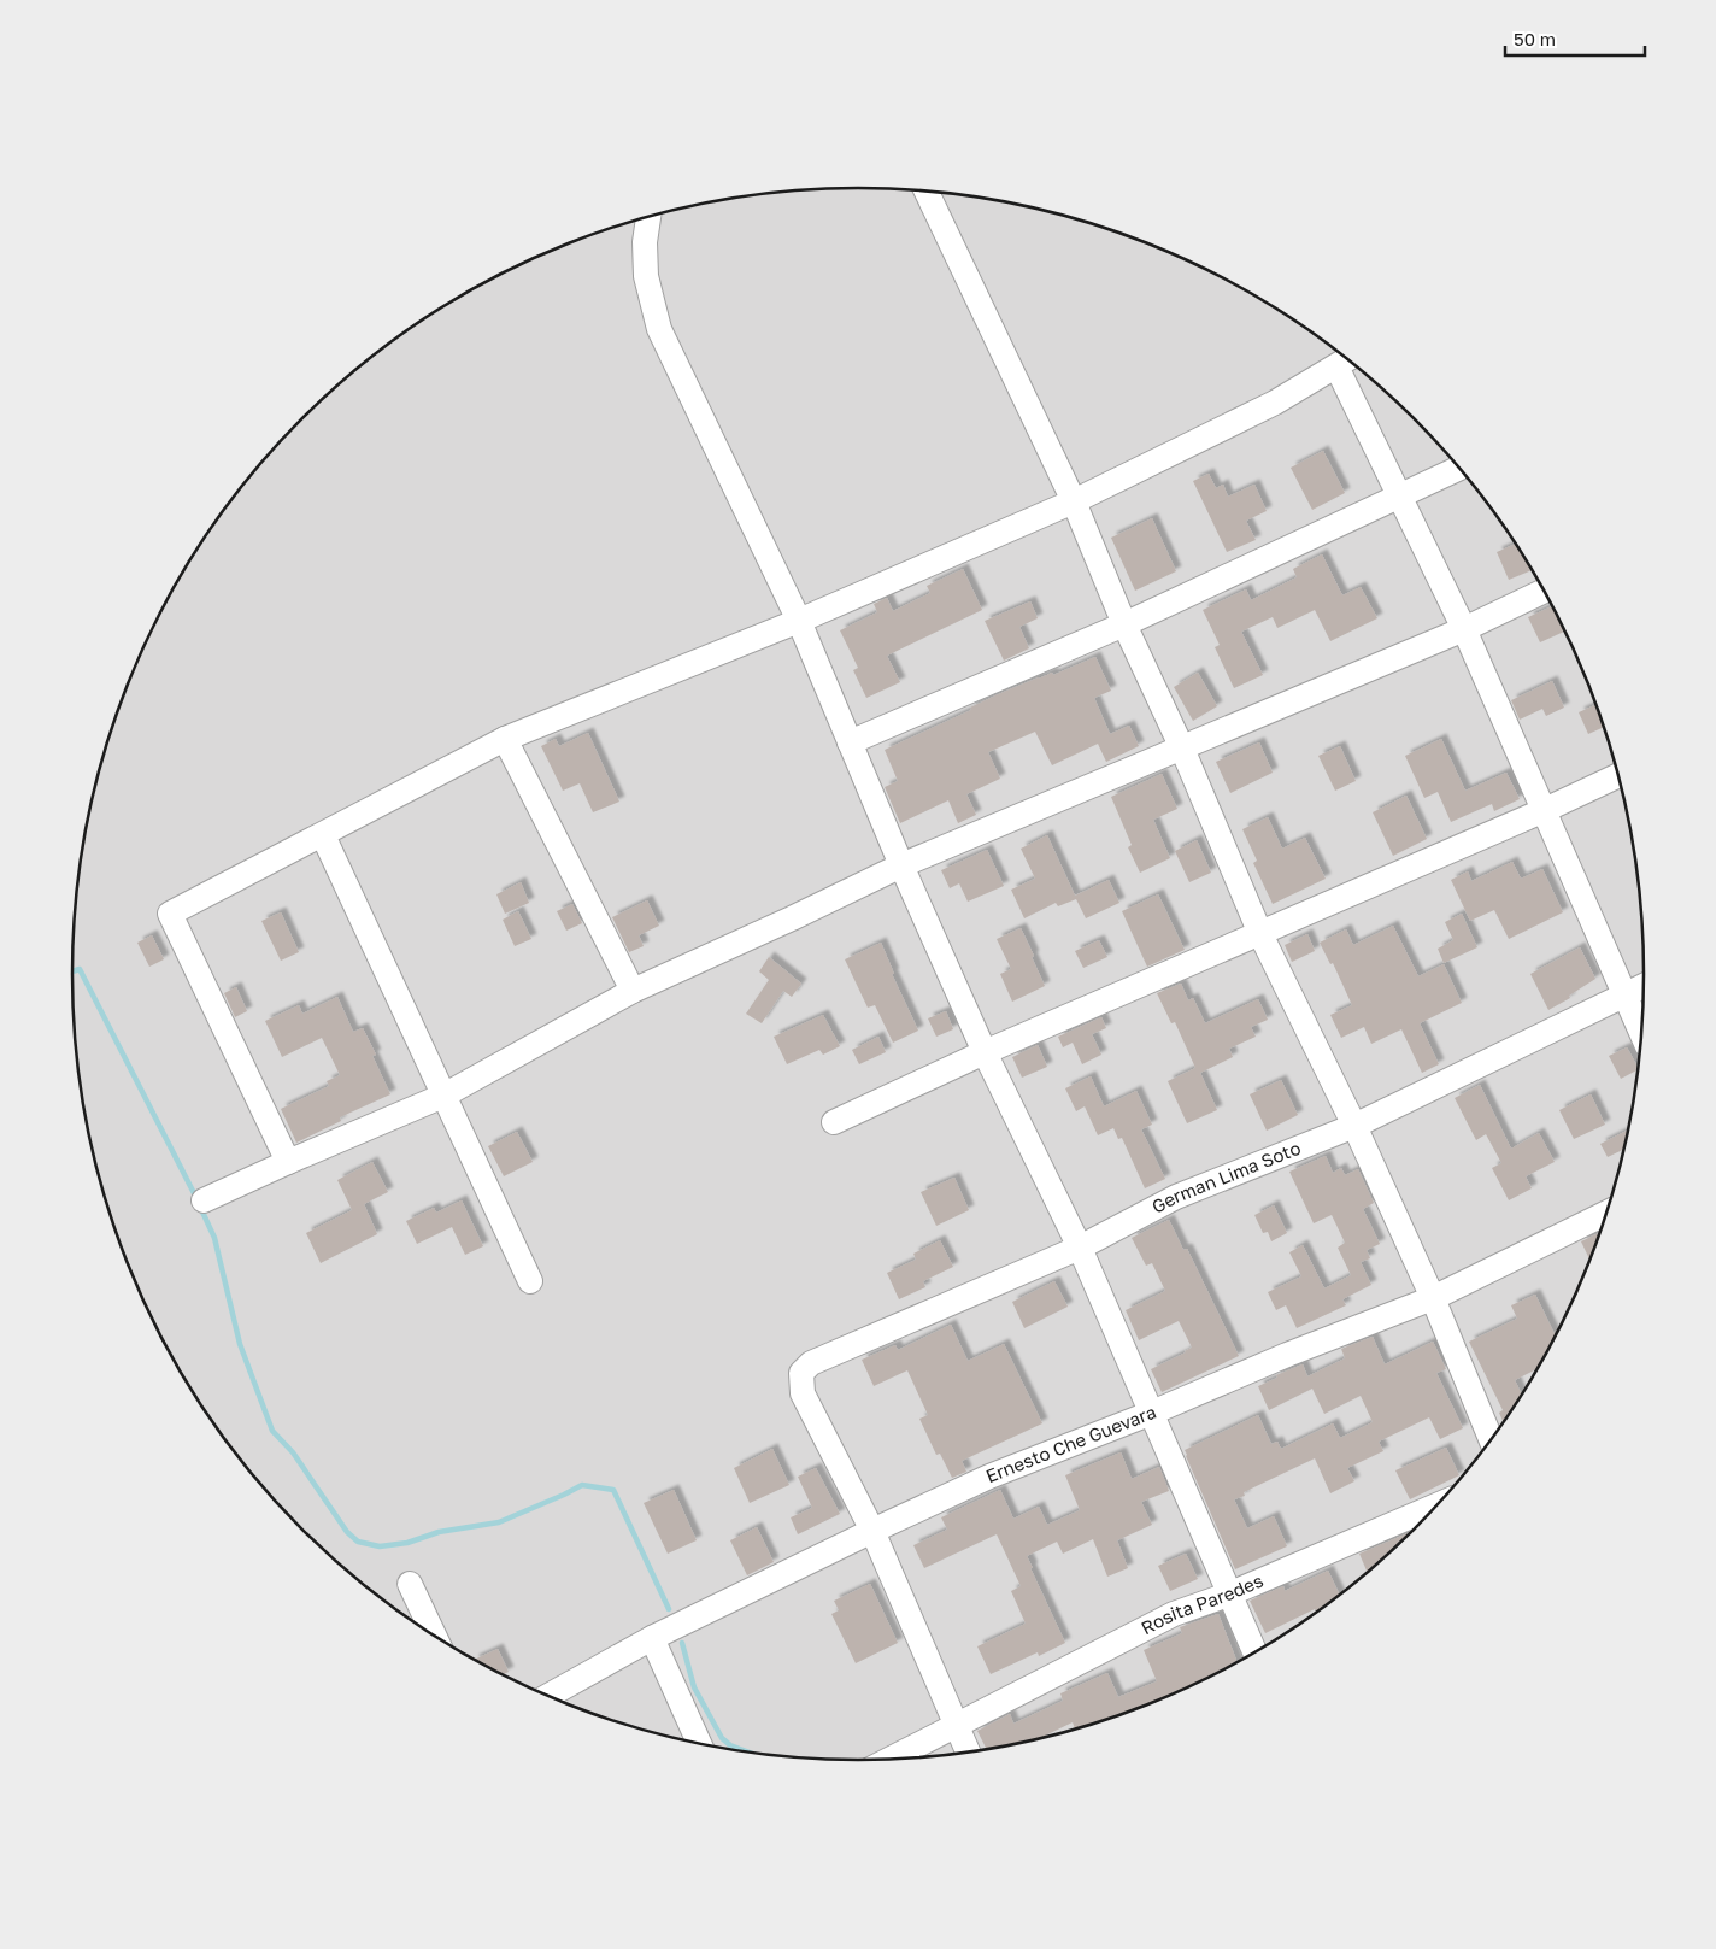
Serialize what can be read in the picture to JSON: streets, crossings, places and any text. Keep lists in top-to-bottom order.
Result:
{
  "streets": {
    "street": ["German Lima Soto", "Ernesto Che Guevara", "Rosita Paredes"]
  },
  "crossings": [
    ["German Lima Soto", "Ernesto Che Guevara"]
  ],
  "scale_bar": "50 m"
}
